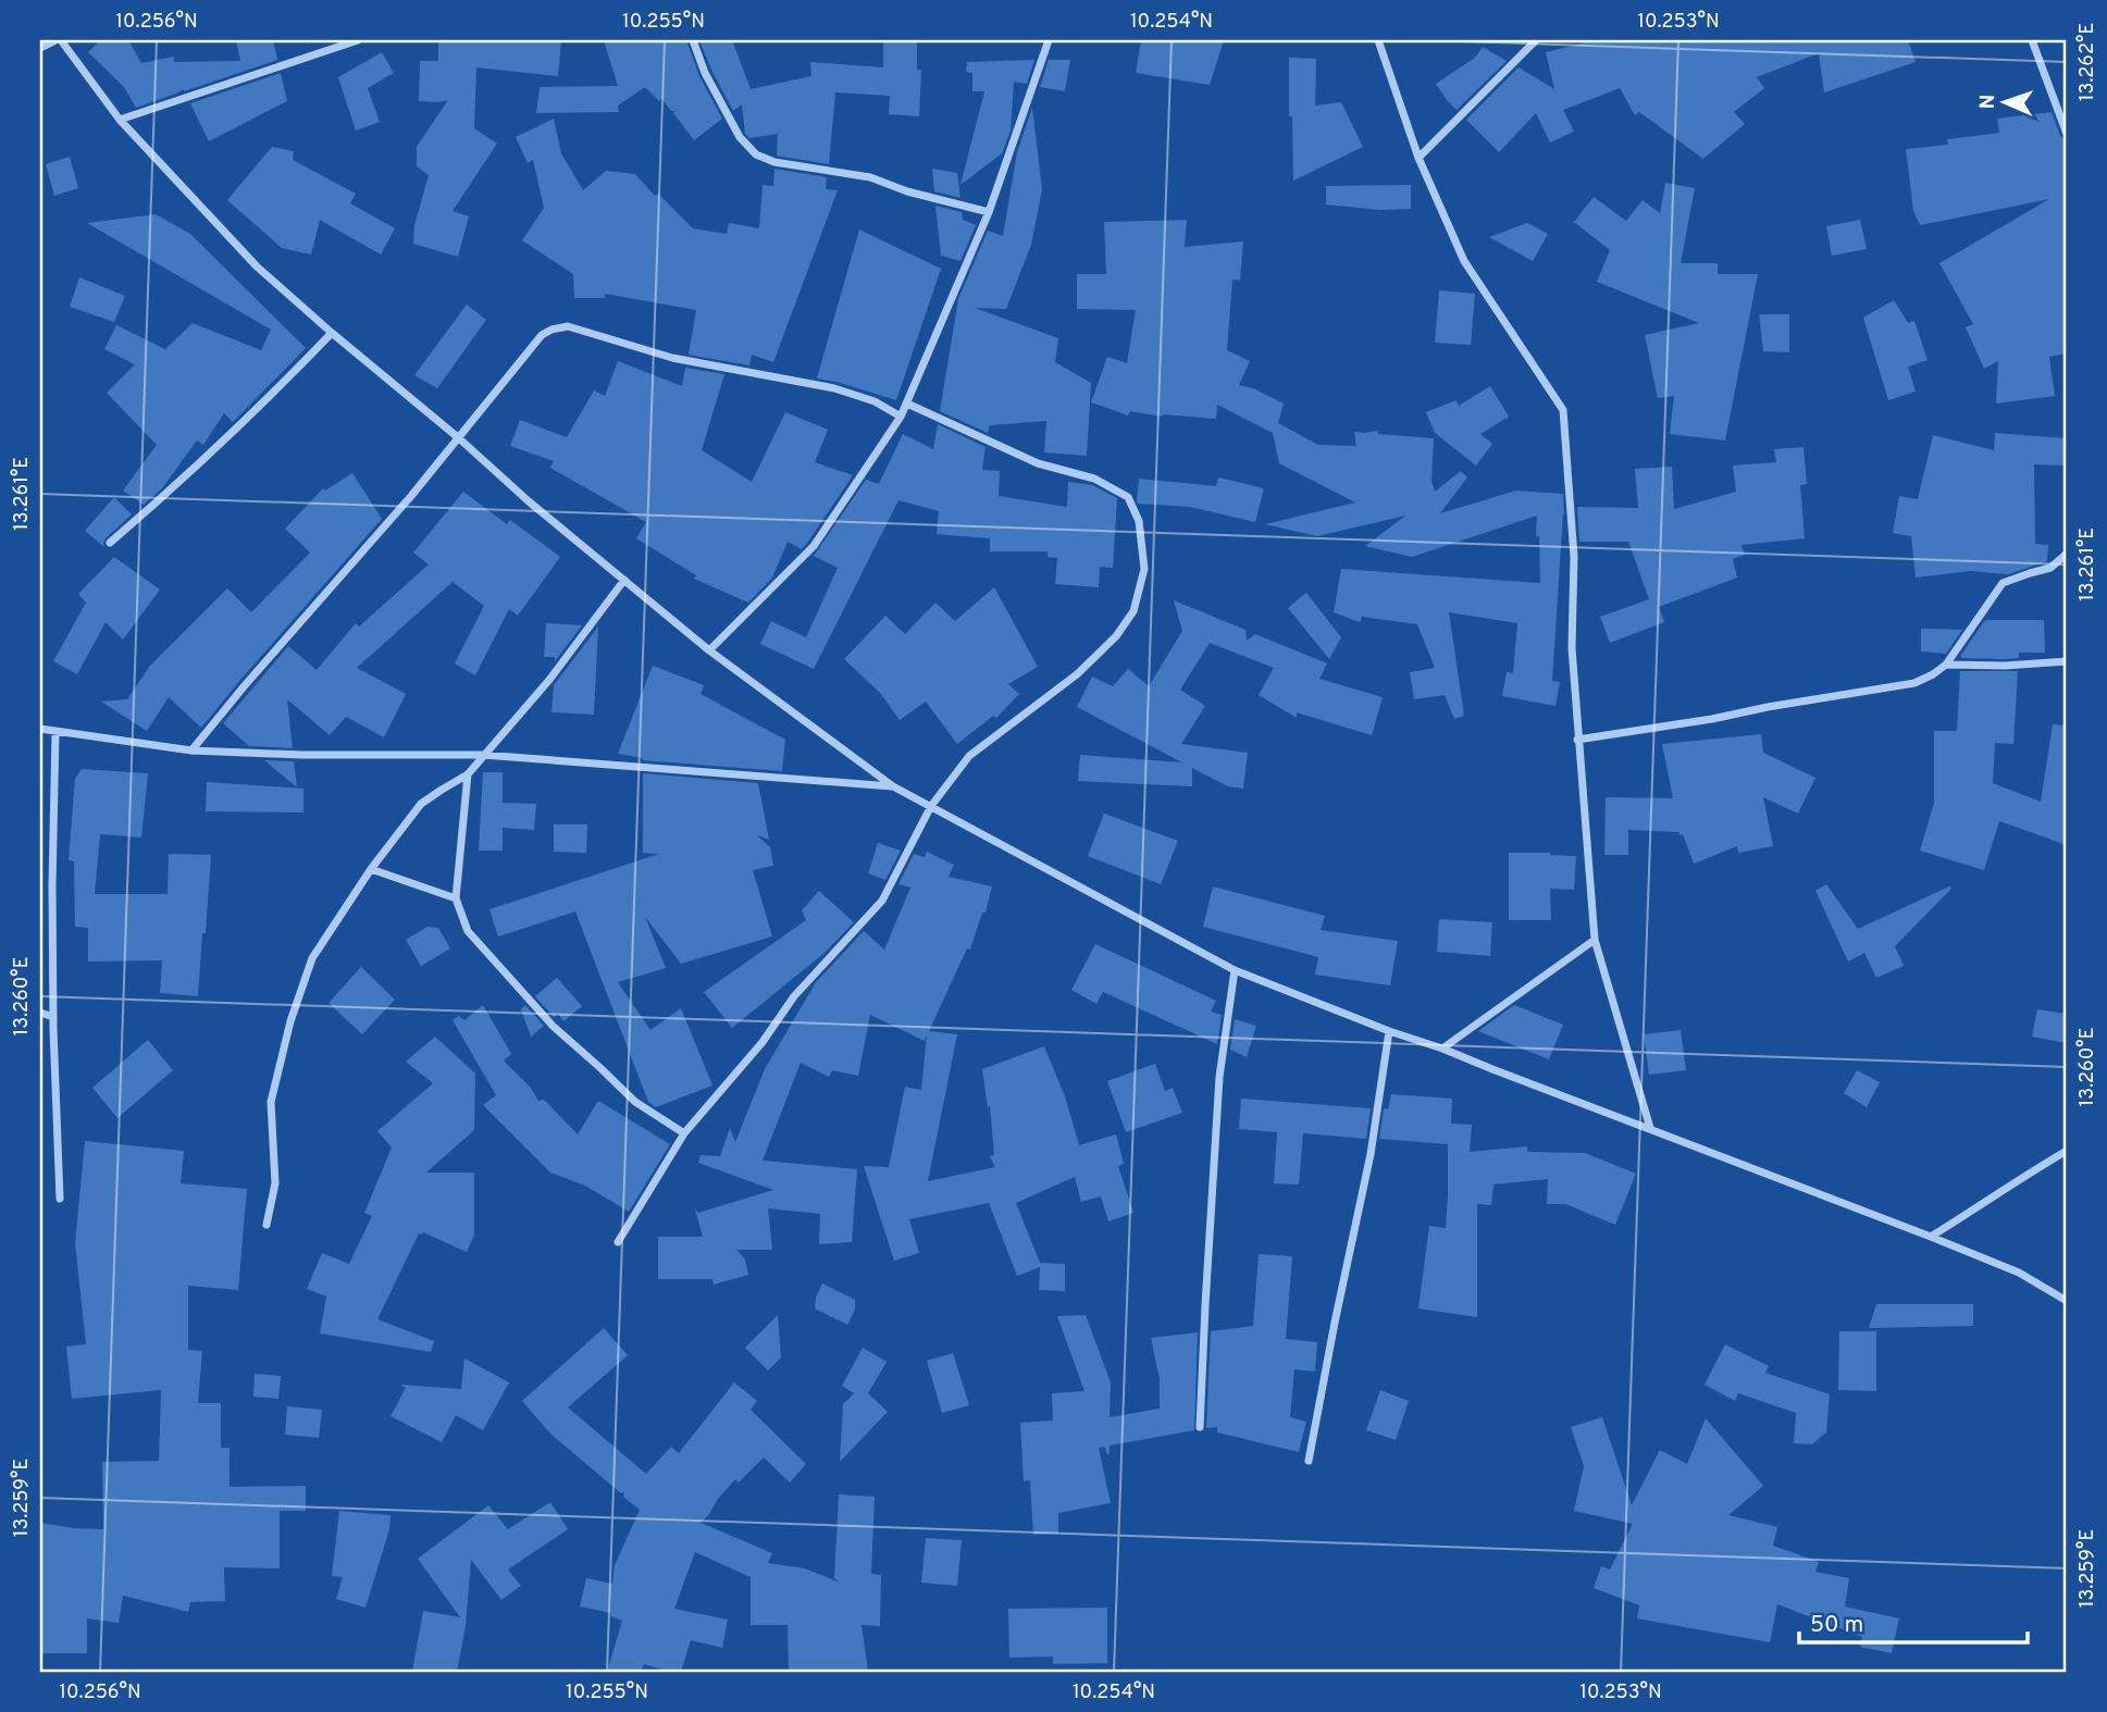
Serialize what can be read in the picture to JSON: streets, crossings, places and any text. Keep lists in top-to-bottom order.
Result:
{
  "scale_bar": "50 m",
  "north": "left",
  "coordinates": [
    "10.256°N",
    "10.255°N",
    "10.254°N",
    "10.253°N",
    "13.262°E",
    "13.261°E",
    "13.260°E",
    "13.259°E"
  ]
}
